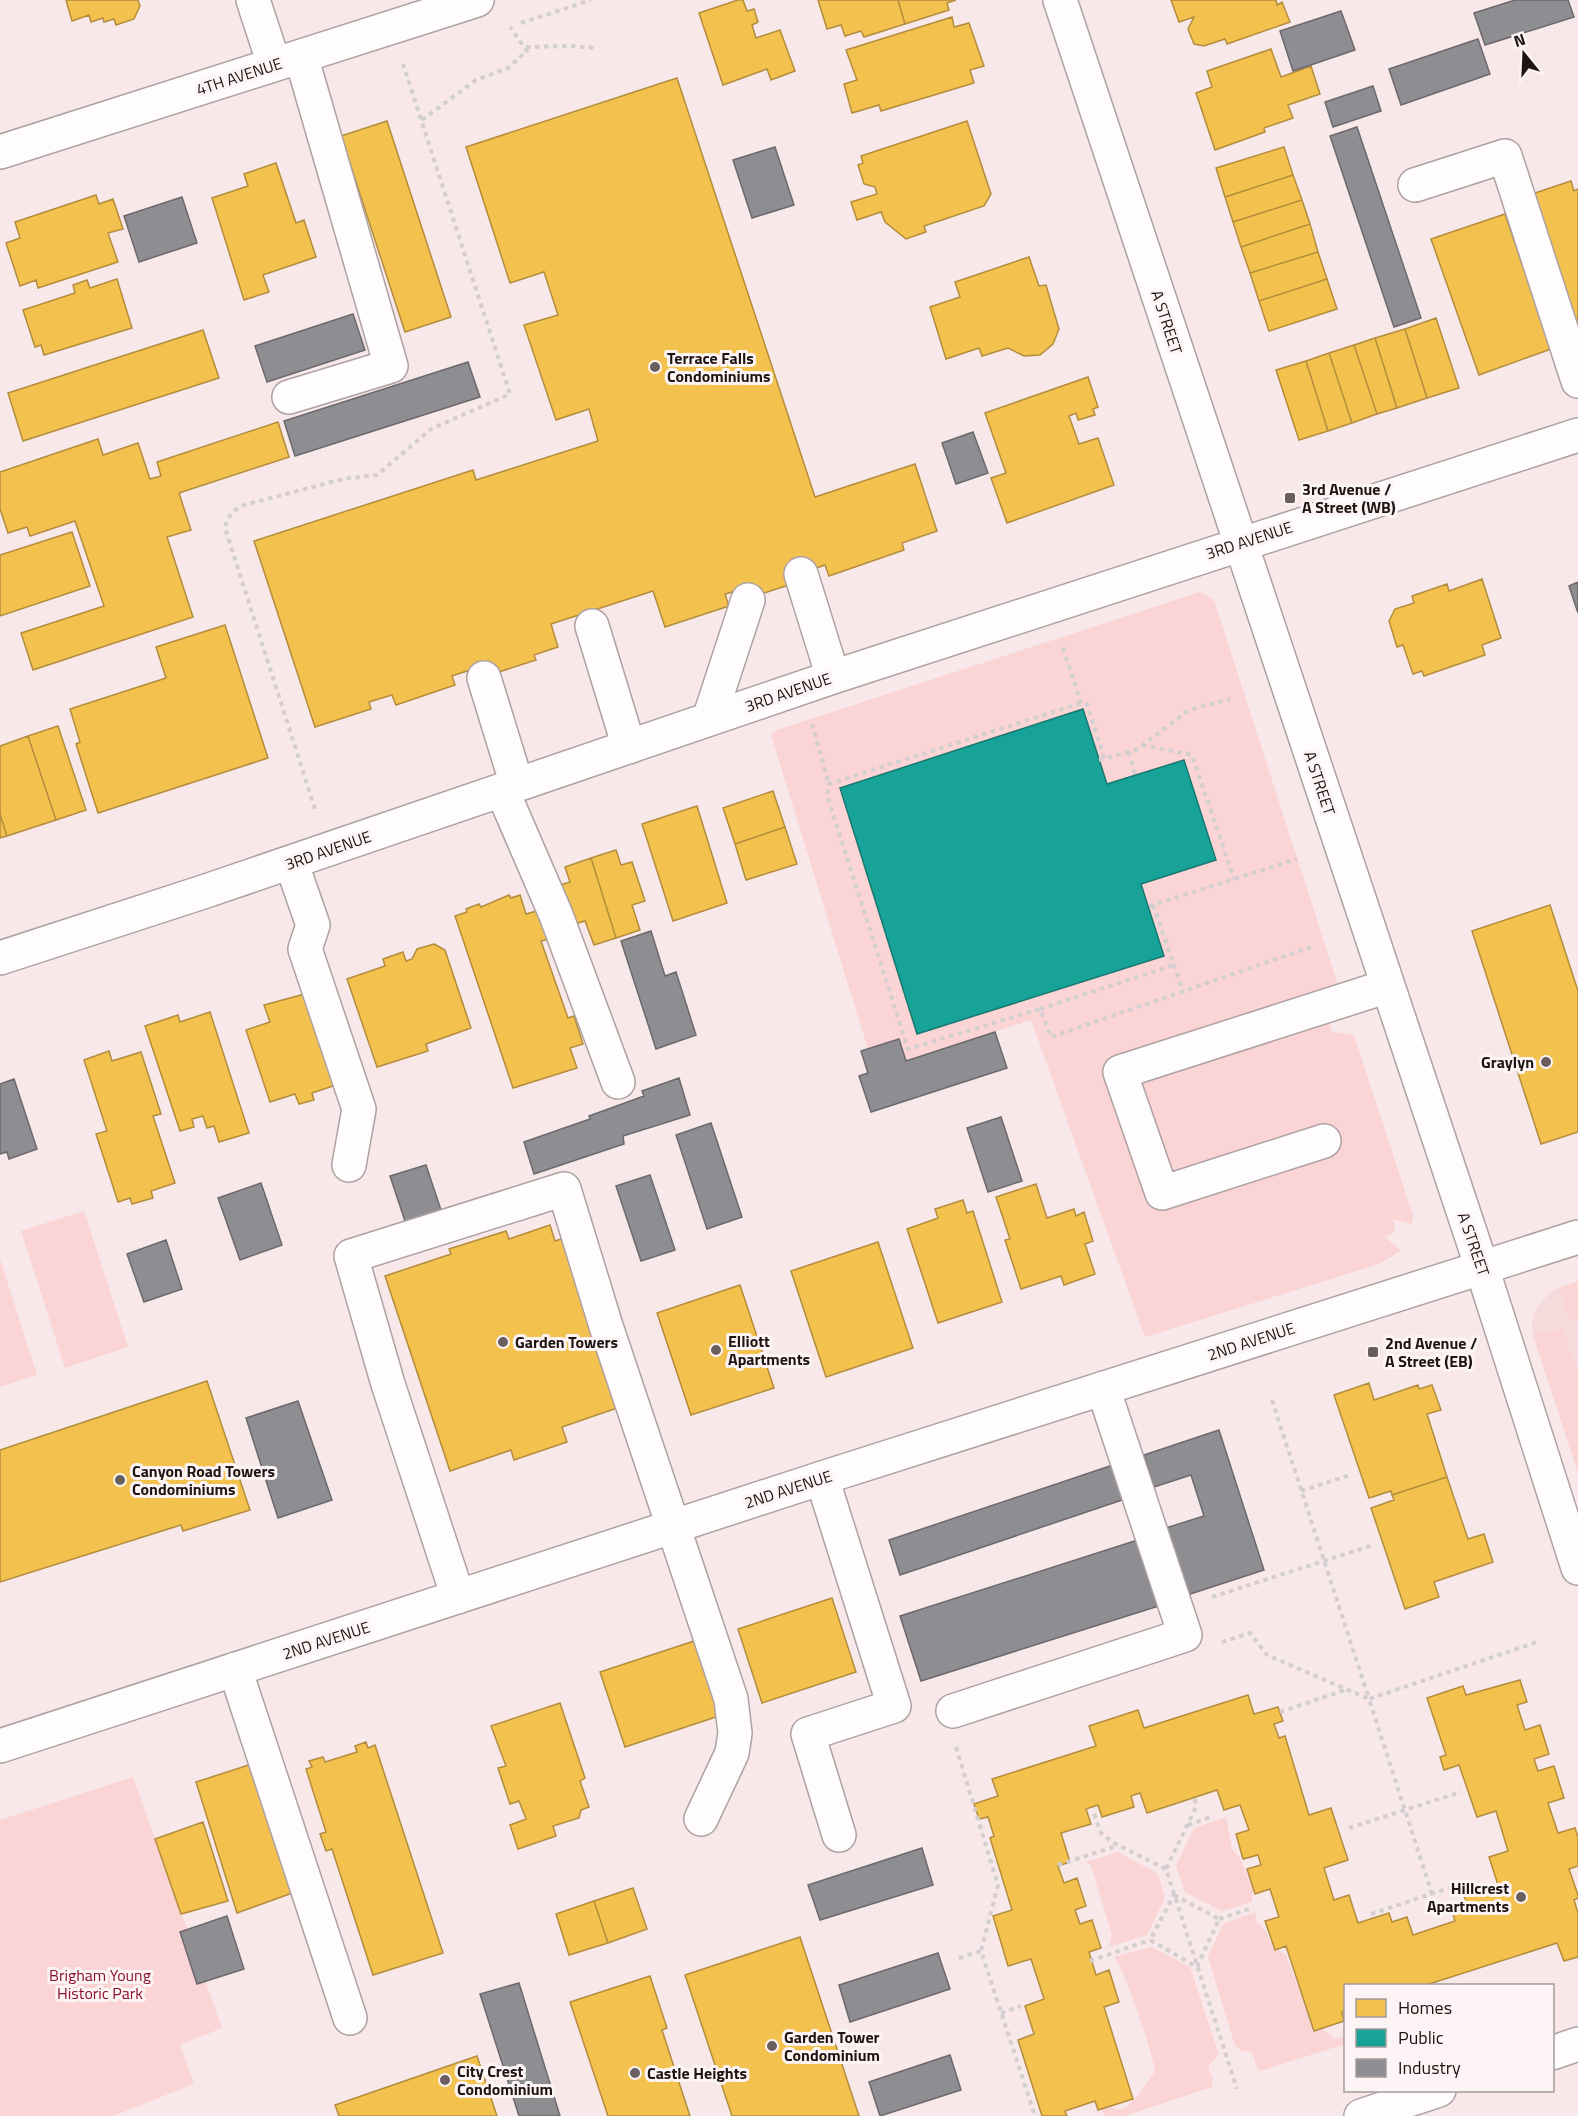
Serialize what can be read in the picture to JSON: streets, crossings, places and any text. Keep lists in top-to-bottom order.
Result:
{
  "streets": {
    "street": [
      "4TH AVENUE",
      "A STREET",
      "3RD AVENUE",
      "2ND AVENUE"
    ]
  },
  "crossings": [
    ["A STREET", "3RD AVENUE"],
    ["A STREET", "2ND AVENUE"]
  ],
  "parks": ["Brigham Young Historic Park"],
  "places": {
    "other": [
      "Terrace Falls Condominiums",
      "Graylyn",
      "Garden Towers",
      "Elliott Apartments",
      "Canyon Road Towers Condominiums",
      "Hillcrest Apartments",
      "Garden Tower Condominium",
      "Castle Heights",
      "City Crest Condominium"
    ],
    "transit": ["3rd Avenue / A Street (WB)", "2nd Avenue / A Street (EB)"]
  },
  "legend": ["Homes", "Public", "Industry"],
  "north": "top"
}
